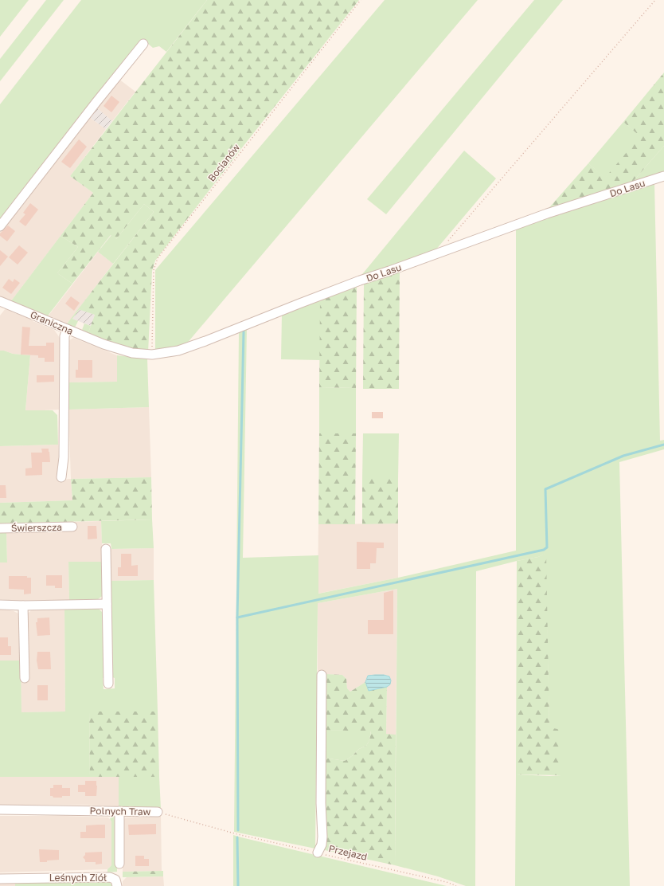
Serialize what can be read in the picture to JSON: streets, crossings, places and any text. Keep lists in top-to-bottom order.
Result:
{
  "streets": {
    "street": [
      "Do Lasu",
      "Graniczna",
      "Świerszcza",
      "Polnych Traw",
      "Leśnych Ziół"
    ],
    "path": ["Bocianów", "Przejazd"]
  },
  "crossings": [
    ["Bocianów", "Do Lasu"],
    ["Do Lasu", "Graniczna"],
    ["Polnych Traw", "Przejazd"]
  ]
}
